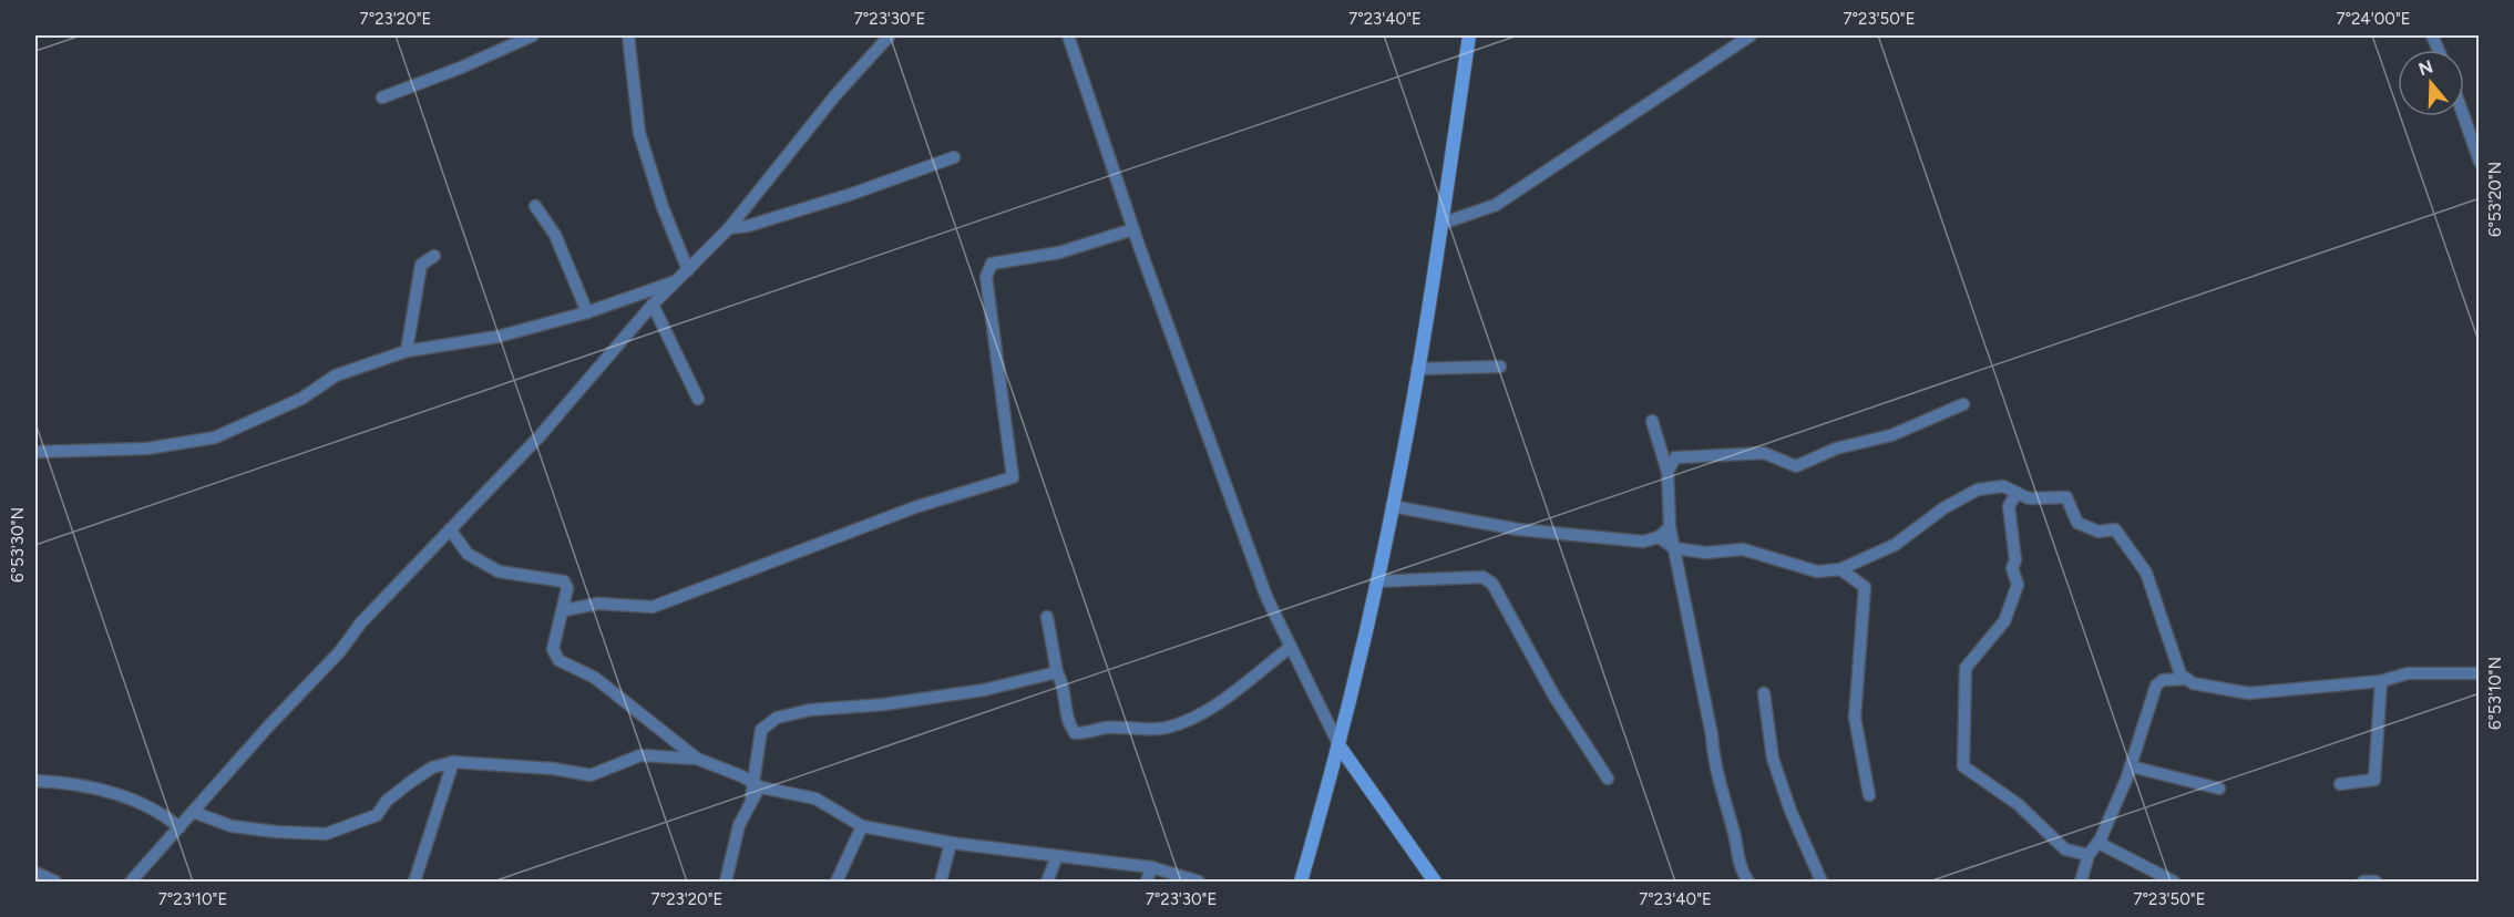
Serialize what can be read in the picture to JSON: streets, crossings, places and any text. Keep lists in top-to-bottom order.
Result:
{
  "north": "top",
  "coordinates": [
    "7°23'20\"E",
    "7°23'30\"E",
    "7°23'40\"E",
    "7°23'50\"E",
    "7°24'00\"E",
    "6°53'20\"N",
    "6°53'30\"N",
    "6°53'10\"N",
    "7°23'10\"E"
  ]
}
